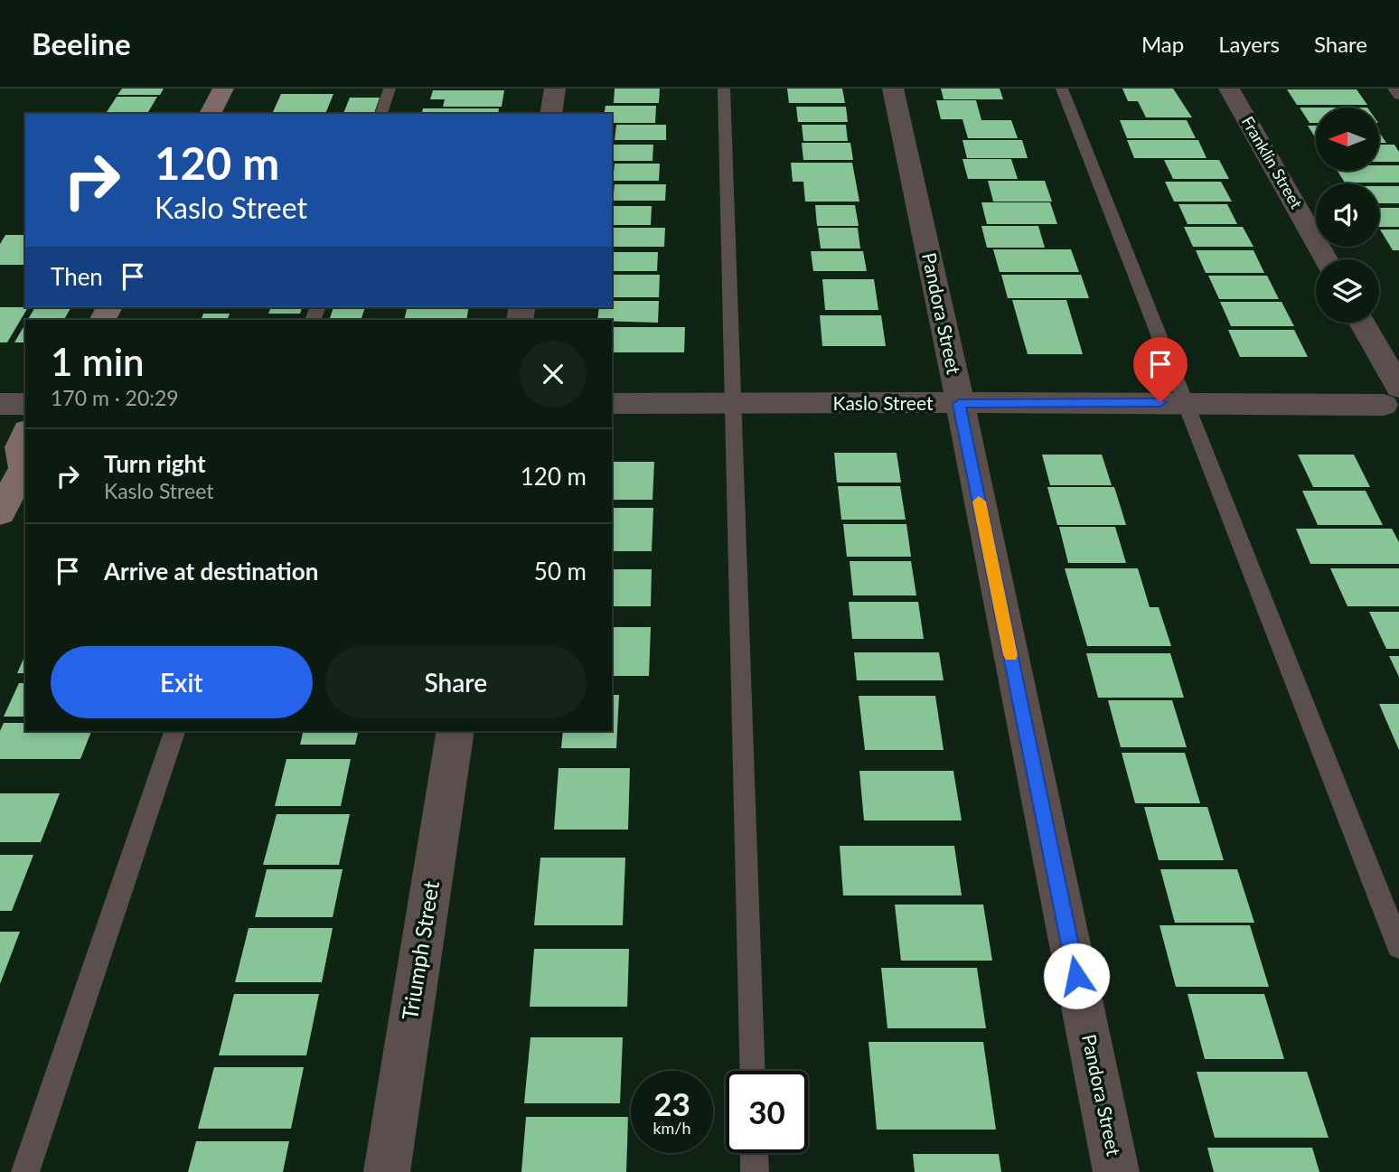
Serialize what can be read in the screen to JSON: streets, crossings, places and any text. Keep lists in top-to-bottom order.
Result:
{
  "streets": {
    "street": [
      "Franklin Street",
      "Pandora Street",
      "Kaslo Street",
      "Triumph Street"
    ]
  },
  "crossings": [
    ["Pandora Street", "Kaslo Street"]
  ],
  "north": "left",
  "page": {
    "header": "Beeline",
    "nav": ["Map", "Layers", "Share"],
    "turn": ["120 m", "Kaslo Street"],
    "then": "Then",
    "heading": ["1 min", "170 m · 20:29"],
    "list": [
      {
        "name": "Turn right",
        "note": "Kaslo Street",
        "value": "120 m"
      },
      {
        "name": "Arrive at destination",
        "value": "50 m"
      }
    ],
    "buttons": ["Exit", "Share"],
    "speed": "23 km/h",
    "limit": "30"
  }
}
